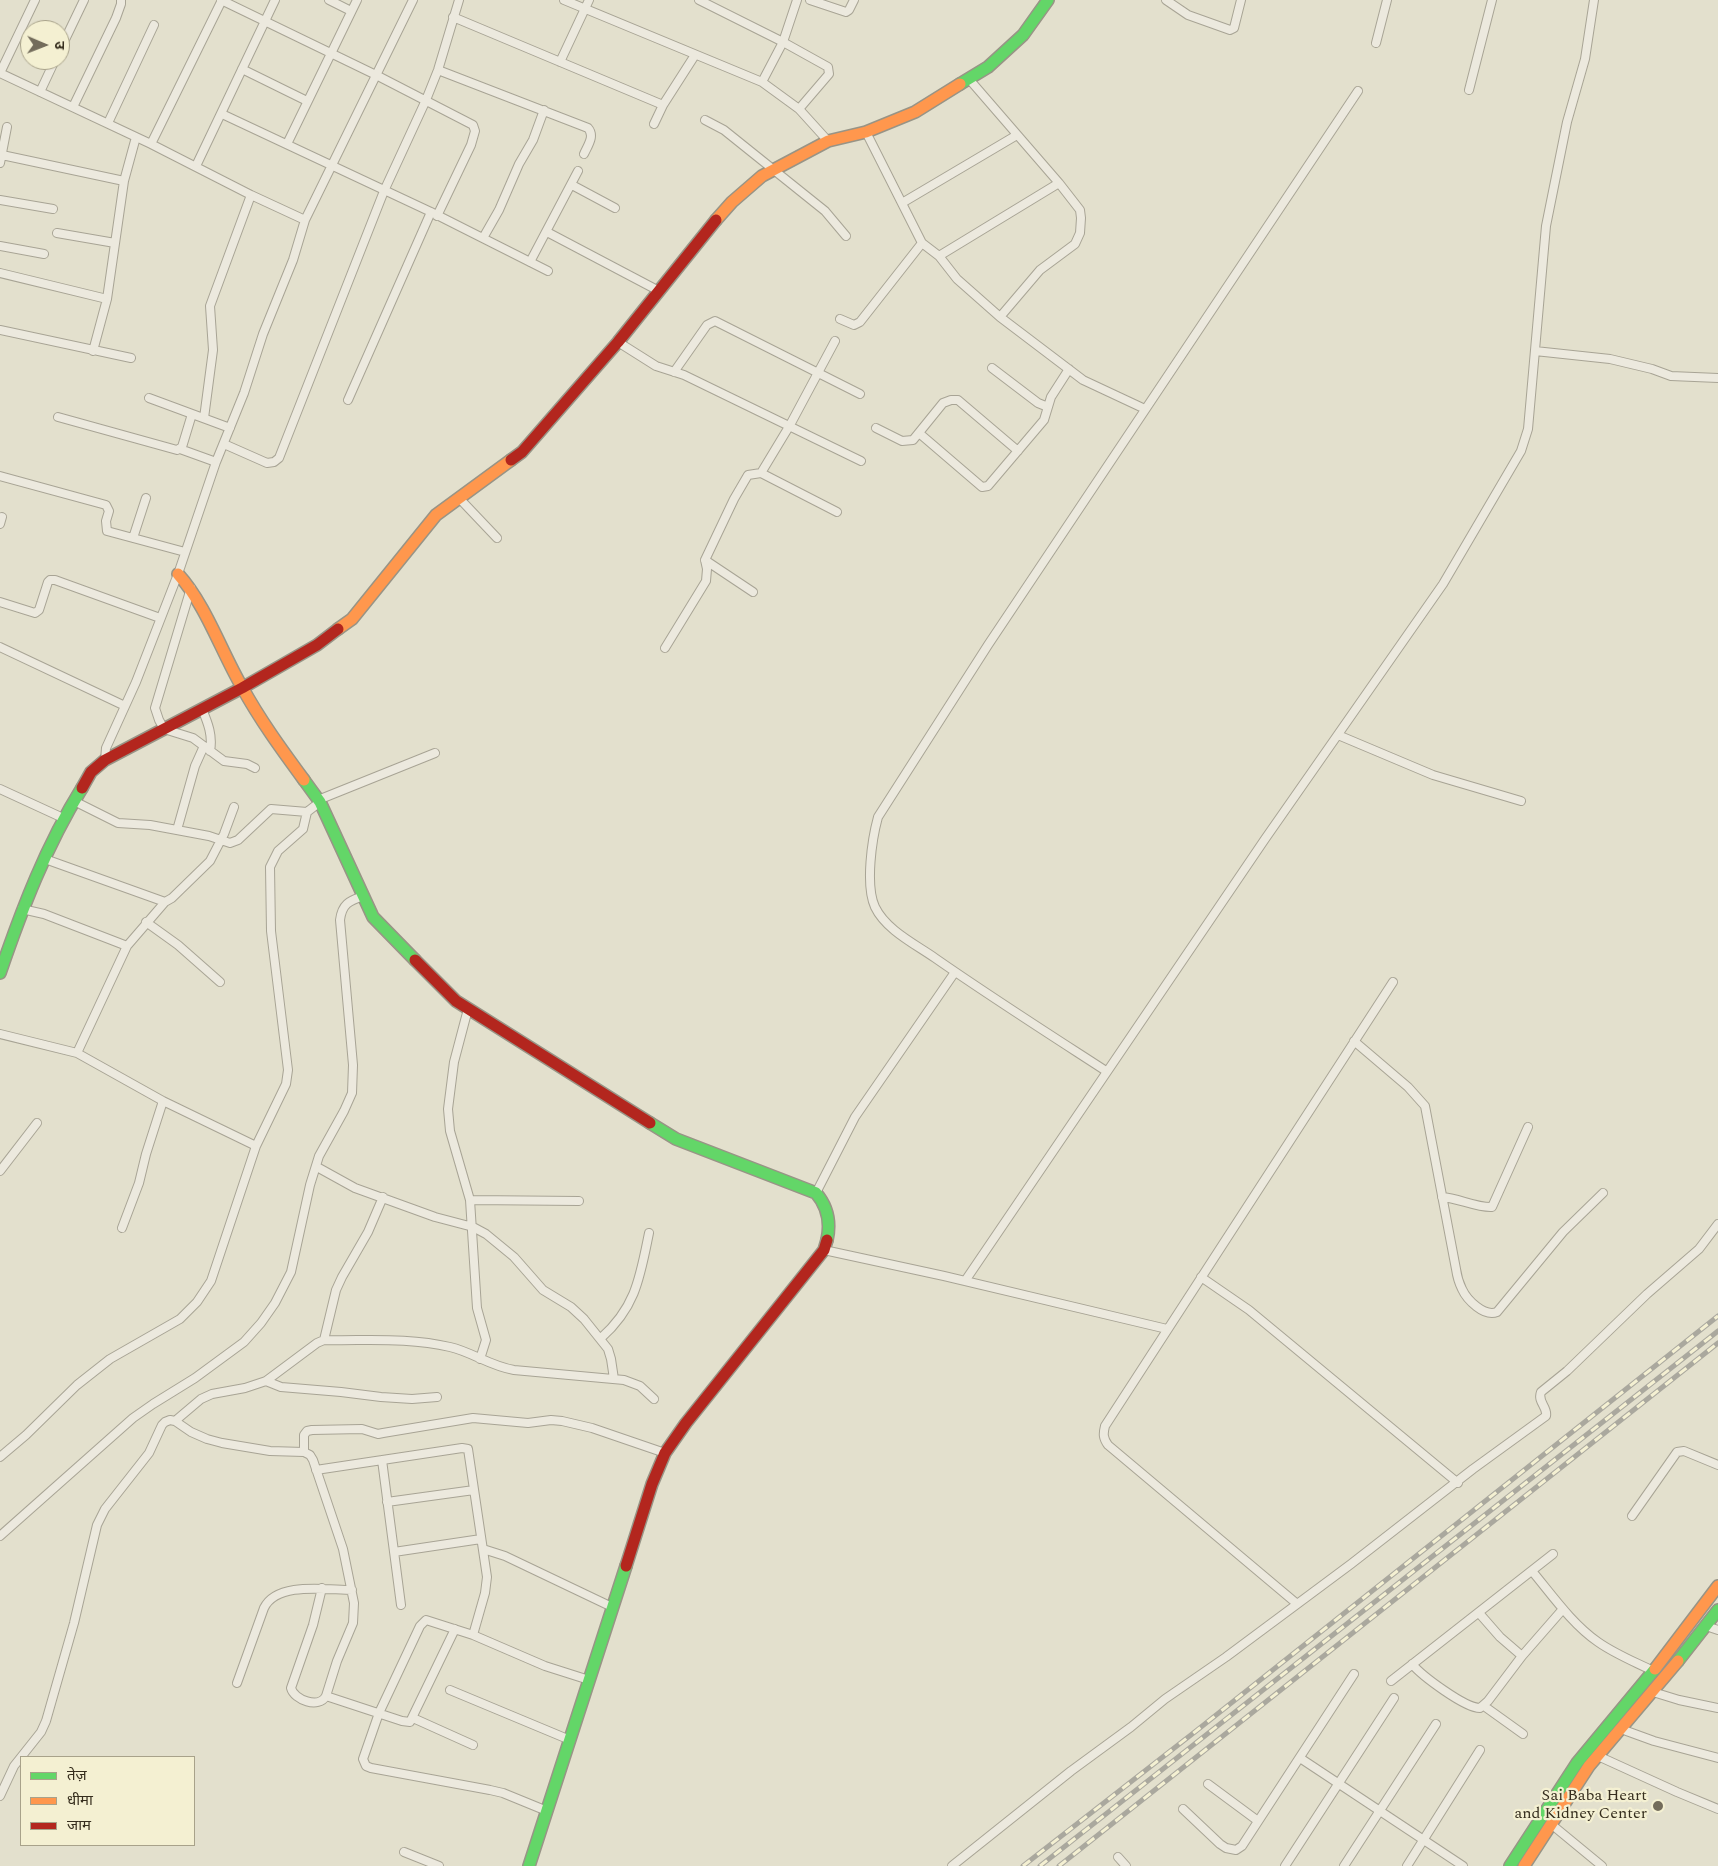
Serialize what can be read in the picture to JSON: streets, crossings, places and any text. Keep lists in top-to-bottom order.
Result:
{
  "places": ["Sai Baba Heart and Kidney Center"],
  "legend": ["तेज़", "धीमा", "जाम"],
  "north": "right"
}
